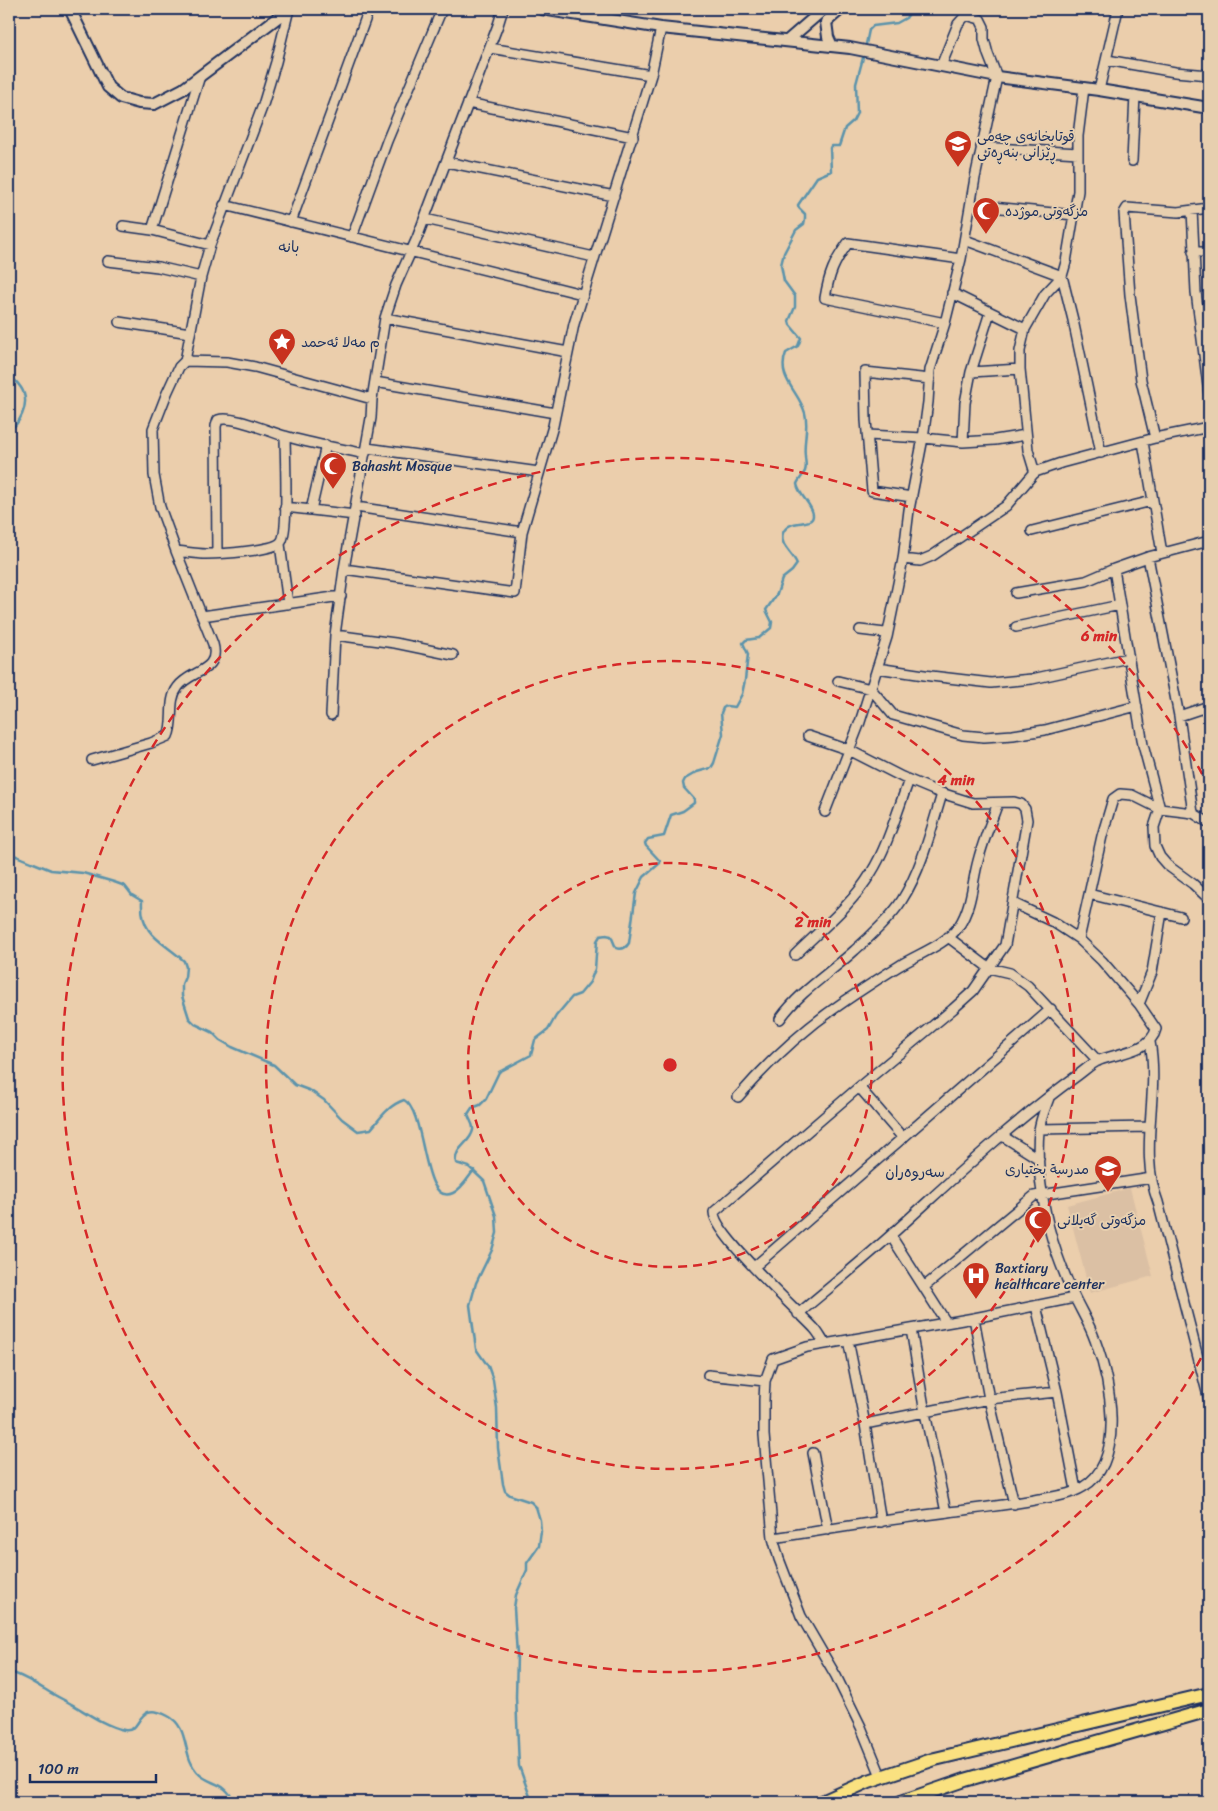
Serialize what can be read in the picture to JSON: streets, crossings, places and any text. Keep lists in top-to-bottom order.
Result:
{
  "districts": ["بانە", "سەروەران"],
  "places": {
    "school or university": ["قوتابخانەی چەمی ڕێزانی بنەڕەتی", "مدرسة بختيارى"],
    "mosque": ["مزگەوتی موژدە", "Bahasht Mosque", "مزگەوتی گەیلانی"],
    "place": ["م مەلا ئەحمد"],
    "hospital": ["Baxtiary healthcare center"]
  },
  "scale_bar": "100 m",
  "rings": ["6 min", "4 min", "2 min"]
}
